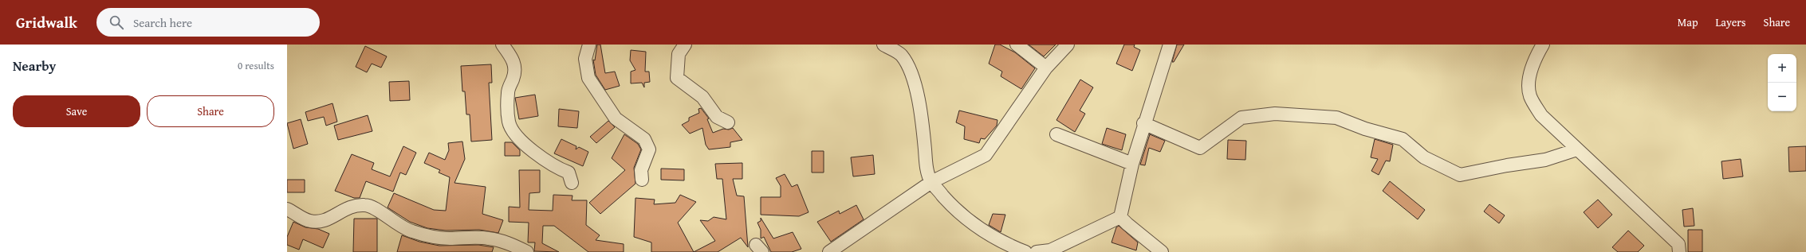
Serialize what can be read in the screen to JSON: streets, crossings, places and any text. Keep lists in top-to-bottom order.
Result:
{
  "page": {
    "header": "Gridwalk",
    "search": "Search here",
    "nav": ["Map", "Layers", "Share"],
    "heading": ["Nearby", "0 results"],
    "map_buttons": ["+", "−"],
    "buttons": ["Save", "Share"]
  }
}
